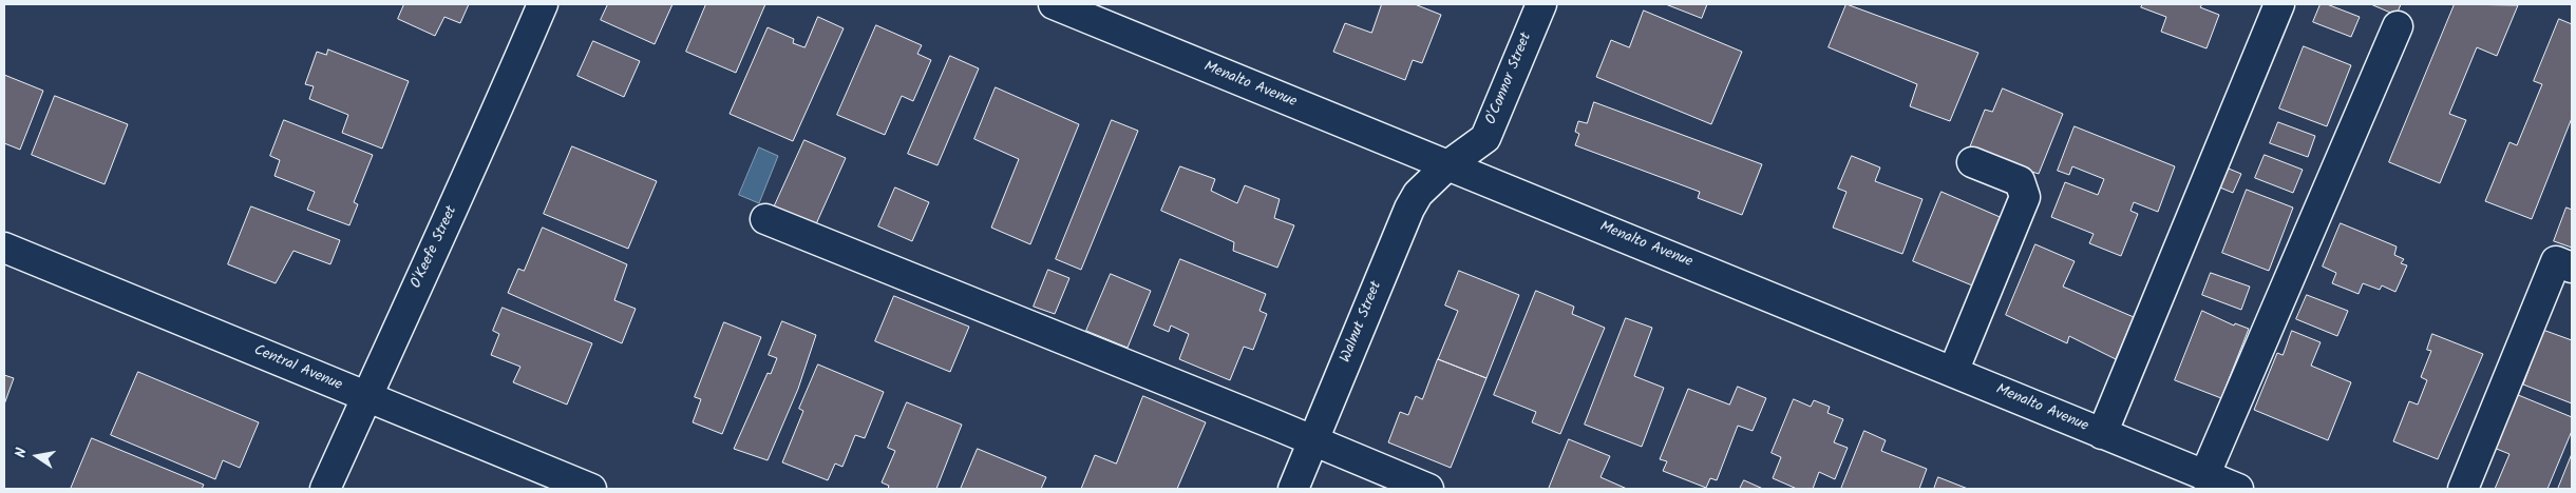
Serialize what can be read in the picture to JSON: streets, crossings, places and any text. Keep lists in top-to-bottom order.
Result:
{
  "streets": {
    "street": [
      "O'Connor Street",
      "Menalto Avenue",
      "O'Keefe Street",
      "Walnut Street",
      "Central Avenue"
    ]
  },
  "crossings": [
    ["O'Connor Street", "Menalto Avenue"],
    ["O'Connor Street", "Walnut Street"],
    ["Menalto Avenue", "Walnut Street"],
    ["O'Keefe Street", "Central Avenue"]
  ],
  "north": "left"
}
